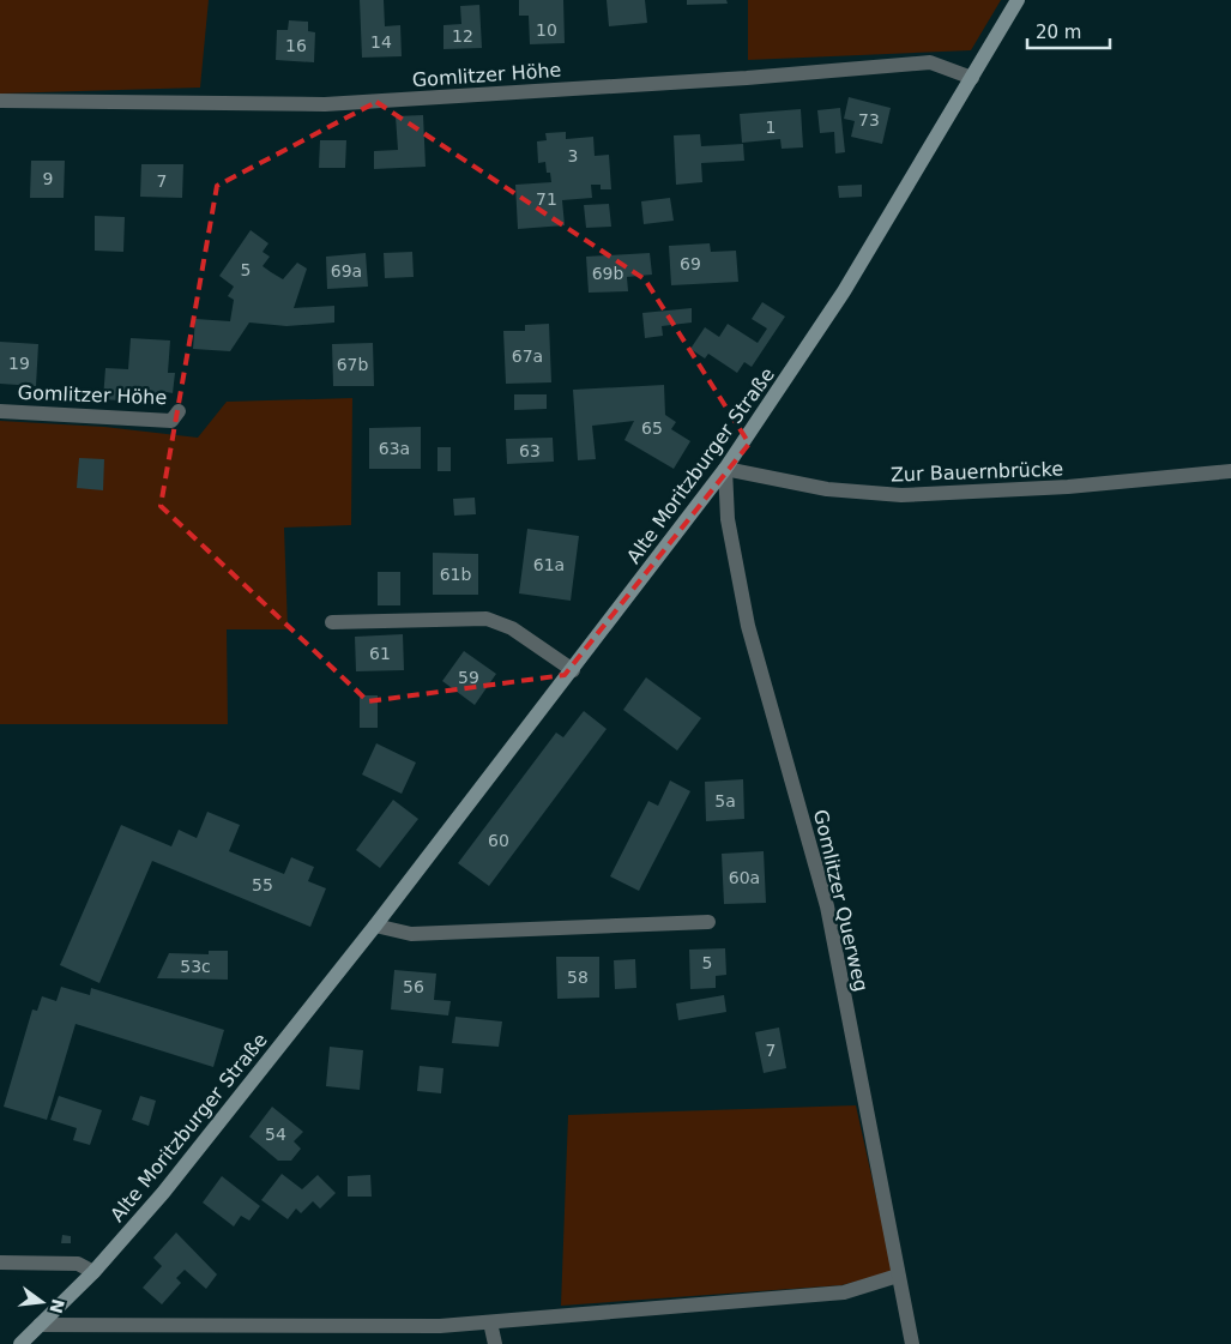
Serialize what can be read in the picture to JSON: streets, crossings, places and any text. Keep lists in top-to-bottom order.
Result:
{
  "streets": {
    "main road": ["Alte Moritzburger Straße"],
    "street": ["Gomlitzer Höhe", "Zur Bauernbrücke", "Gomlitzer Querweg"]
  },
  "crossings": [
    ["Gomlitzer Höhe", "Alte Moritzburger Straße"],
    ["Alte Moritzburger Straße", "Zur Bauernbrücke"],
    ["Alte Moritzburger Straße", "Gomlitzer Querweg"],
    ["Zur Bauernbrücke", "Gomlitzer Querweg"]
  ],
  "house_numbers": [
    "10",
    "12",
    "14",
    "16",
    "73",
    "1",
    "3",
    "9",
    "7",
    "71",
    "69",
    "5",
    "69a",
    "69b",
    "67a",
    "19",
    "67b",
    "65",
    "63a",
    "63",
    "61a",
    "61b",
    "61",
    "59",
    "5a",
    "60",
    "60a",
    "55",
    "5",
    "53c",
    "58",
    "56",
    "7",
    "54"
  ],
  "scale_bar": "20 m",
  "north": "right"
}
